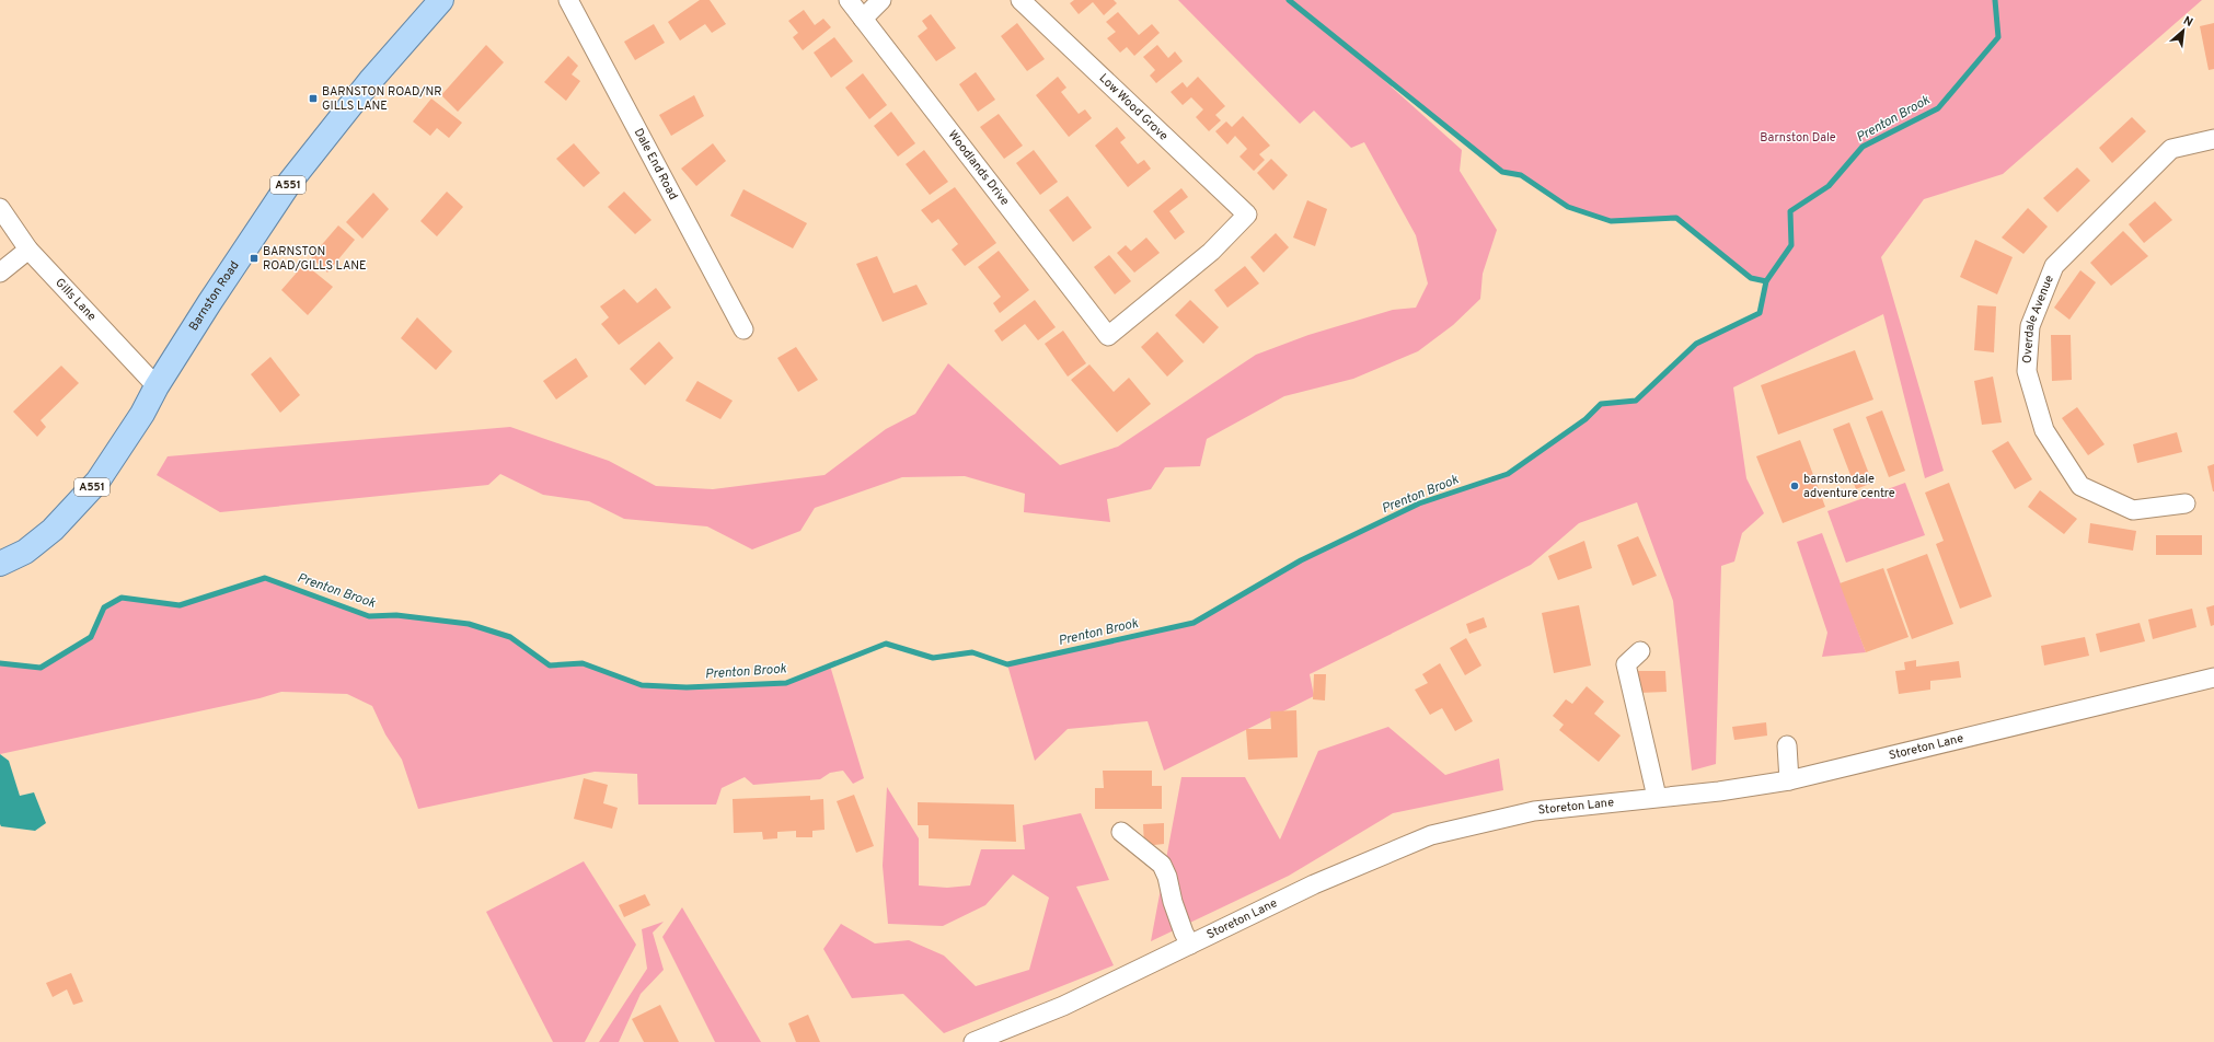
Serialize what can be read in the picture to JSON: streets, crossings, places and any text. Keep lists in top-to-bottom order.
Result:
{
  "streets": {
    "main road": ["A551", "Barnston Road"],
    "street": [
      "Low Wood Grove",
      "Dale End Road",
      "Woodlands Drive",
      "Gills Lane",
      "Overdale Avenue",
      "Storeton Lane"
    ]
  },
  "crossings": [
    ["Low Wood Grove", "Woodlands Drive"],
    ["Barnston Road", "Gills Lane"]
  ],
  "water": ["Prenton Brook"],
  "parks": ["Barnston Dale"],
  "places": {
    "transit": ["BARNSTON ROAD/NR GILLS LANE", "BARNSTON ROAD/GILLS LANE"],
    "other": ["barnstondale adventure centre"]
  },
  "north": "top right"
}
